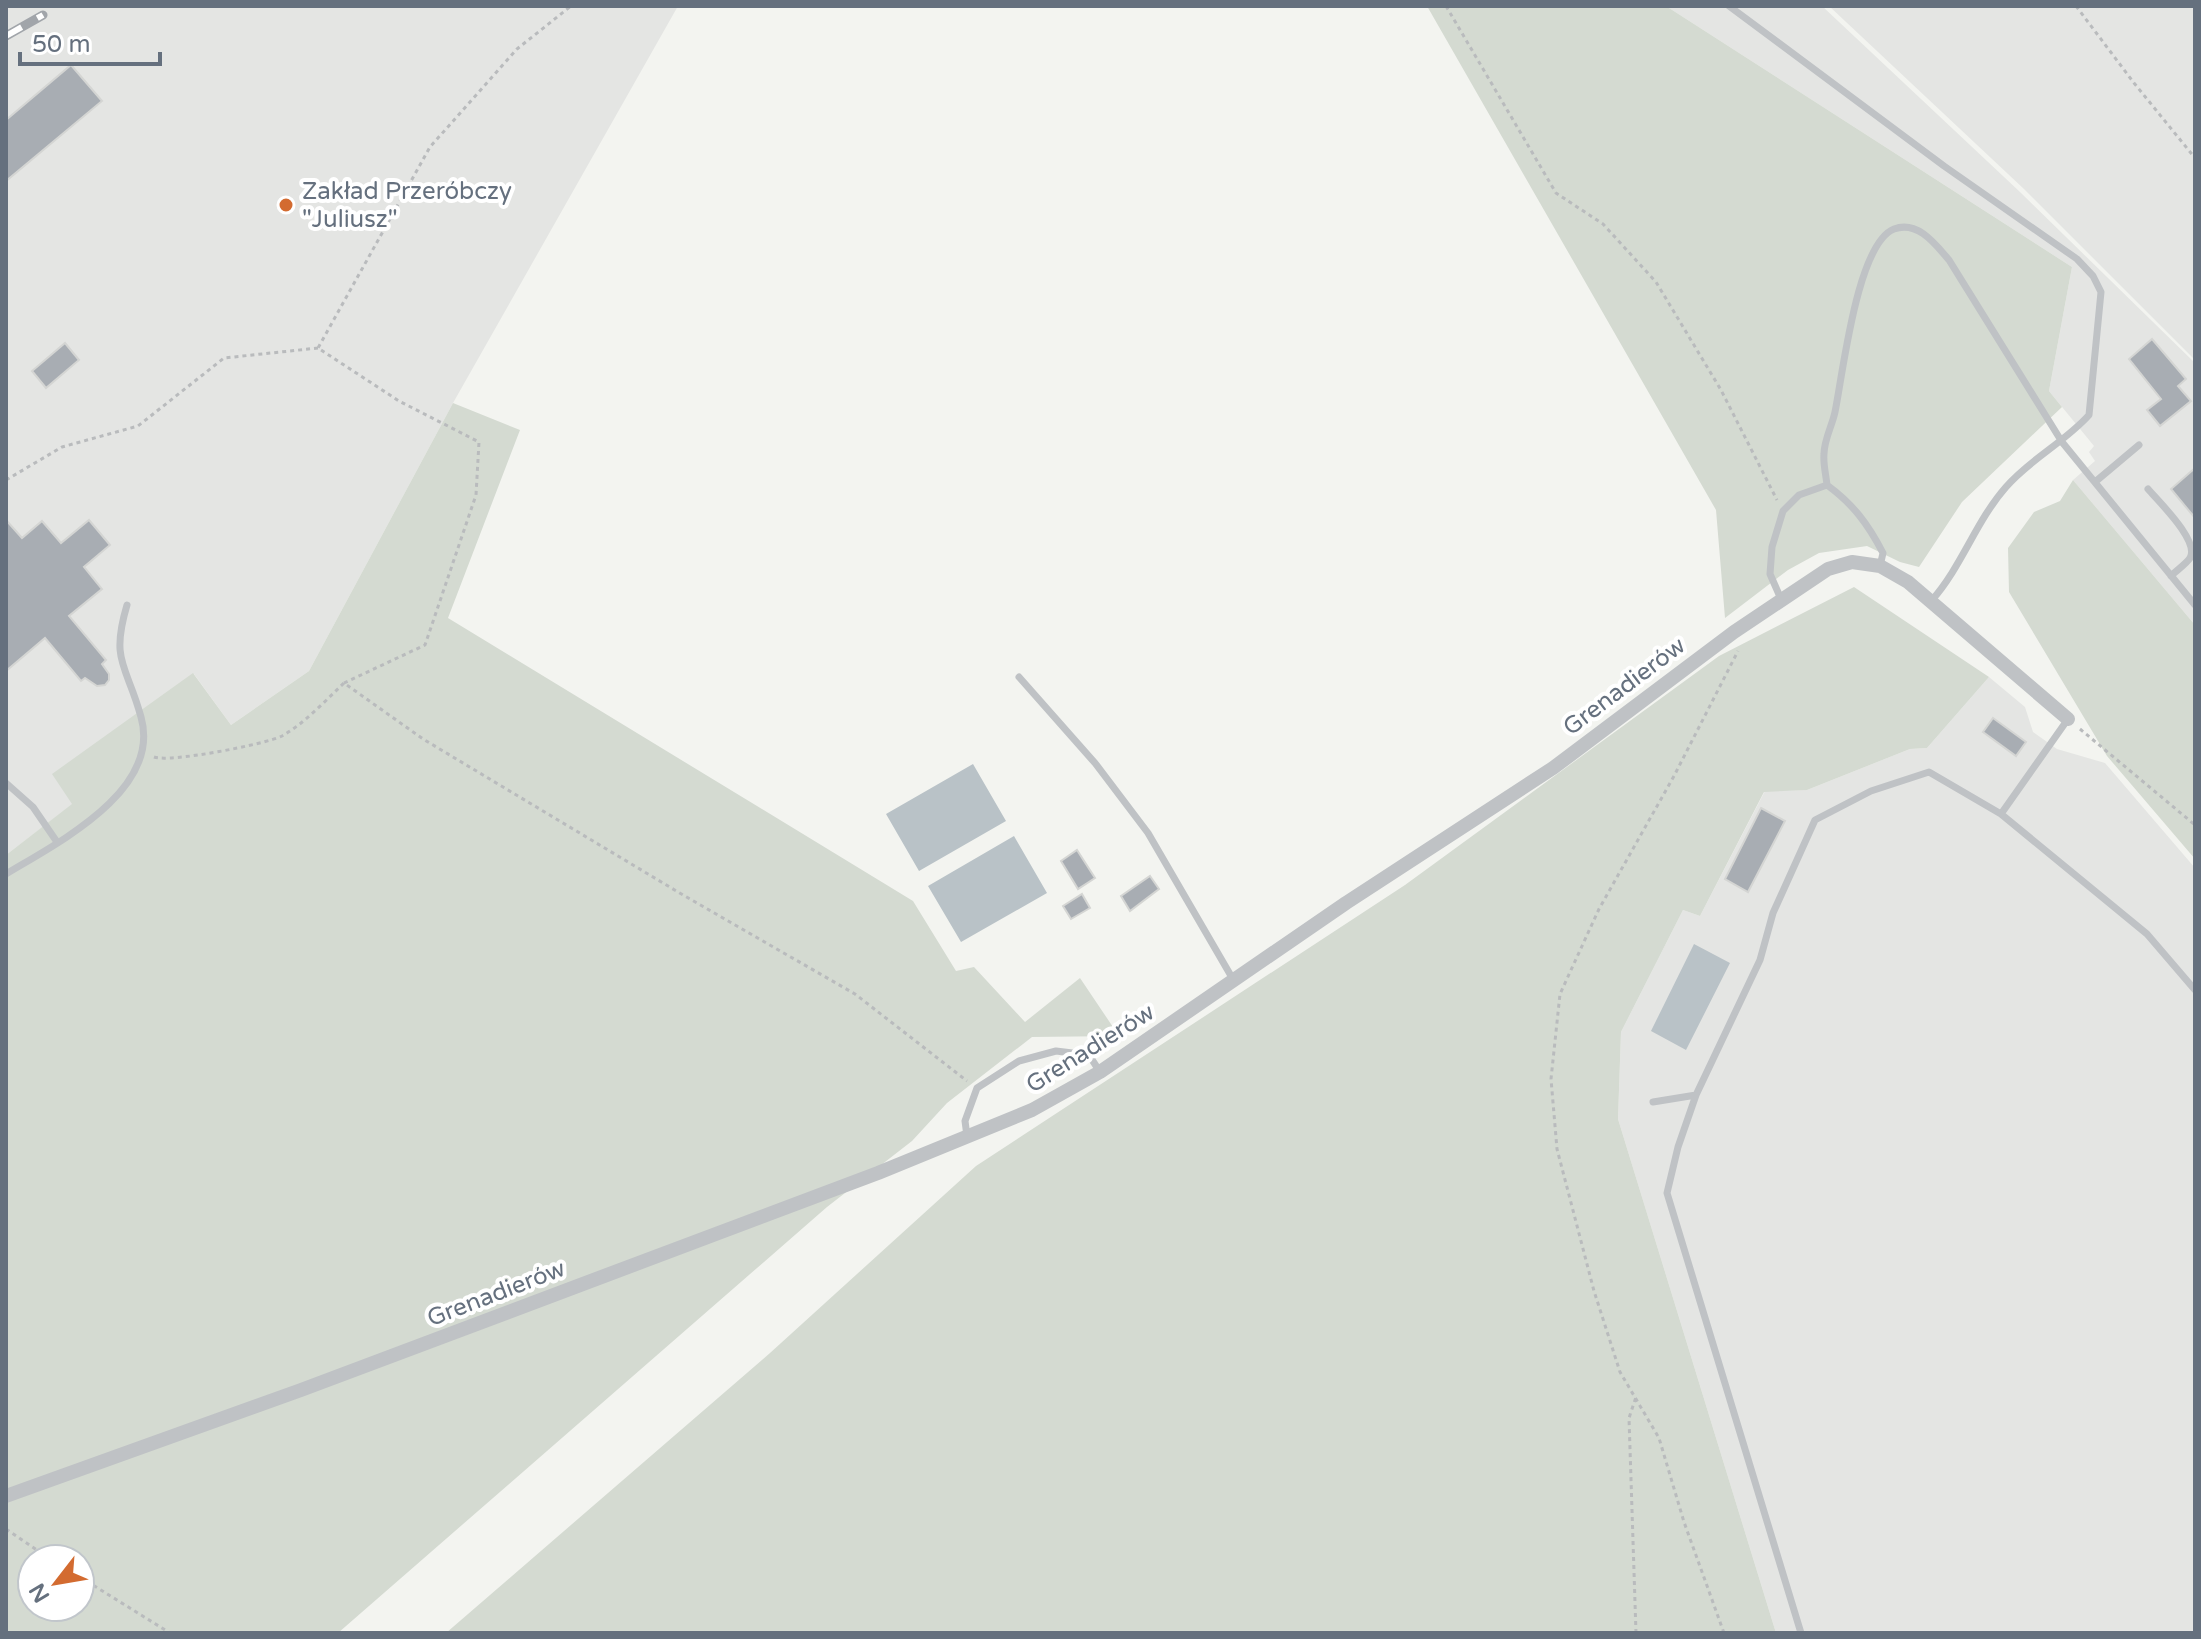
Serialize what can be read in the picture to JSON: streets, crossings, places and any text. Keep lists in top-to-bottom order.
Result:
{
  "streets": {
    "street": ["Grenadierów"]
  },
  "places": ["Zakład Przeróbczy \"Juliusz\""],
  "scale_bar": "50 m",
  "north": "bottom left"
}
